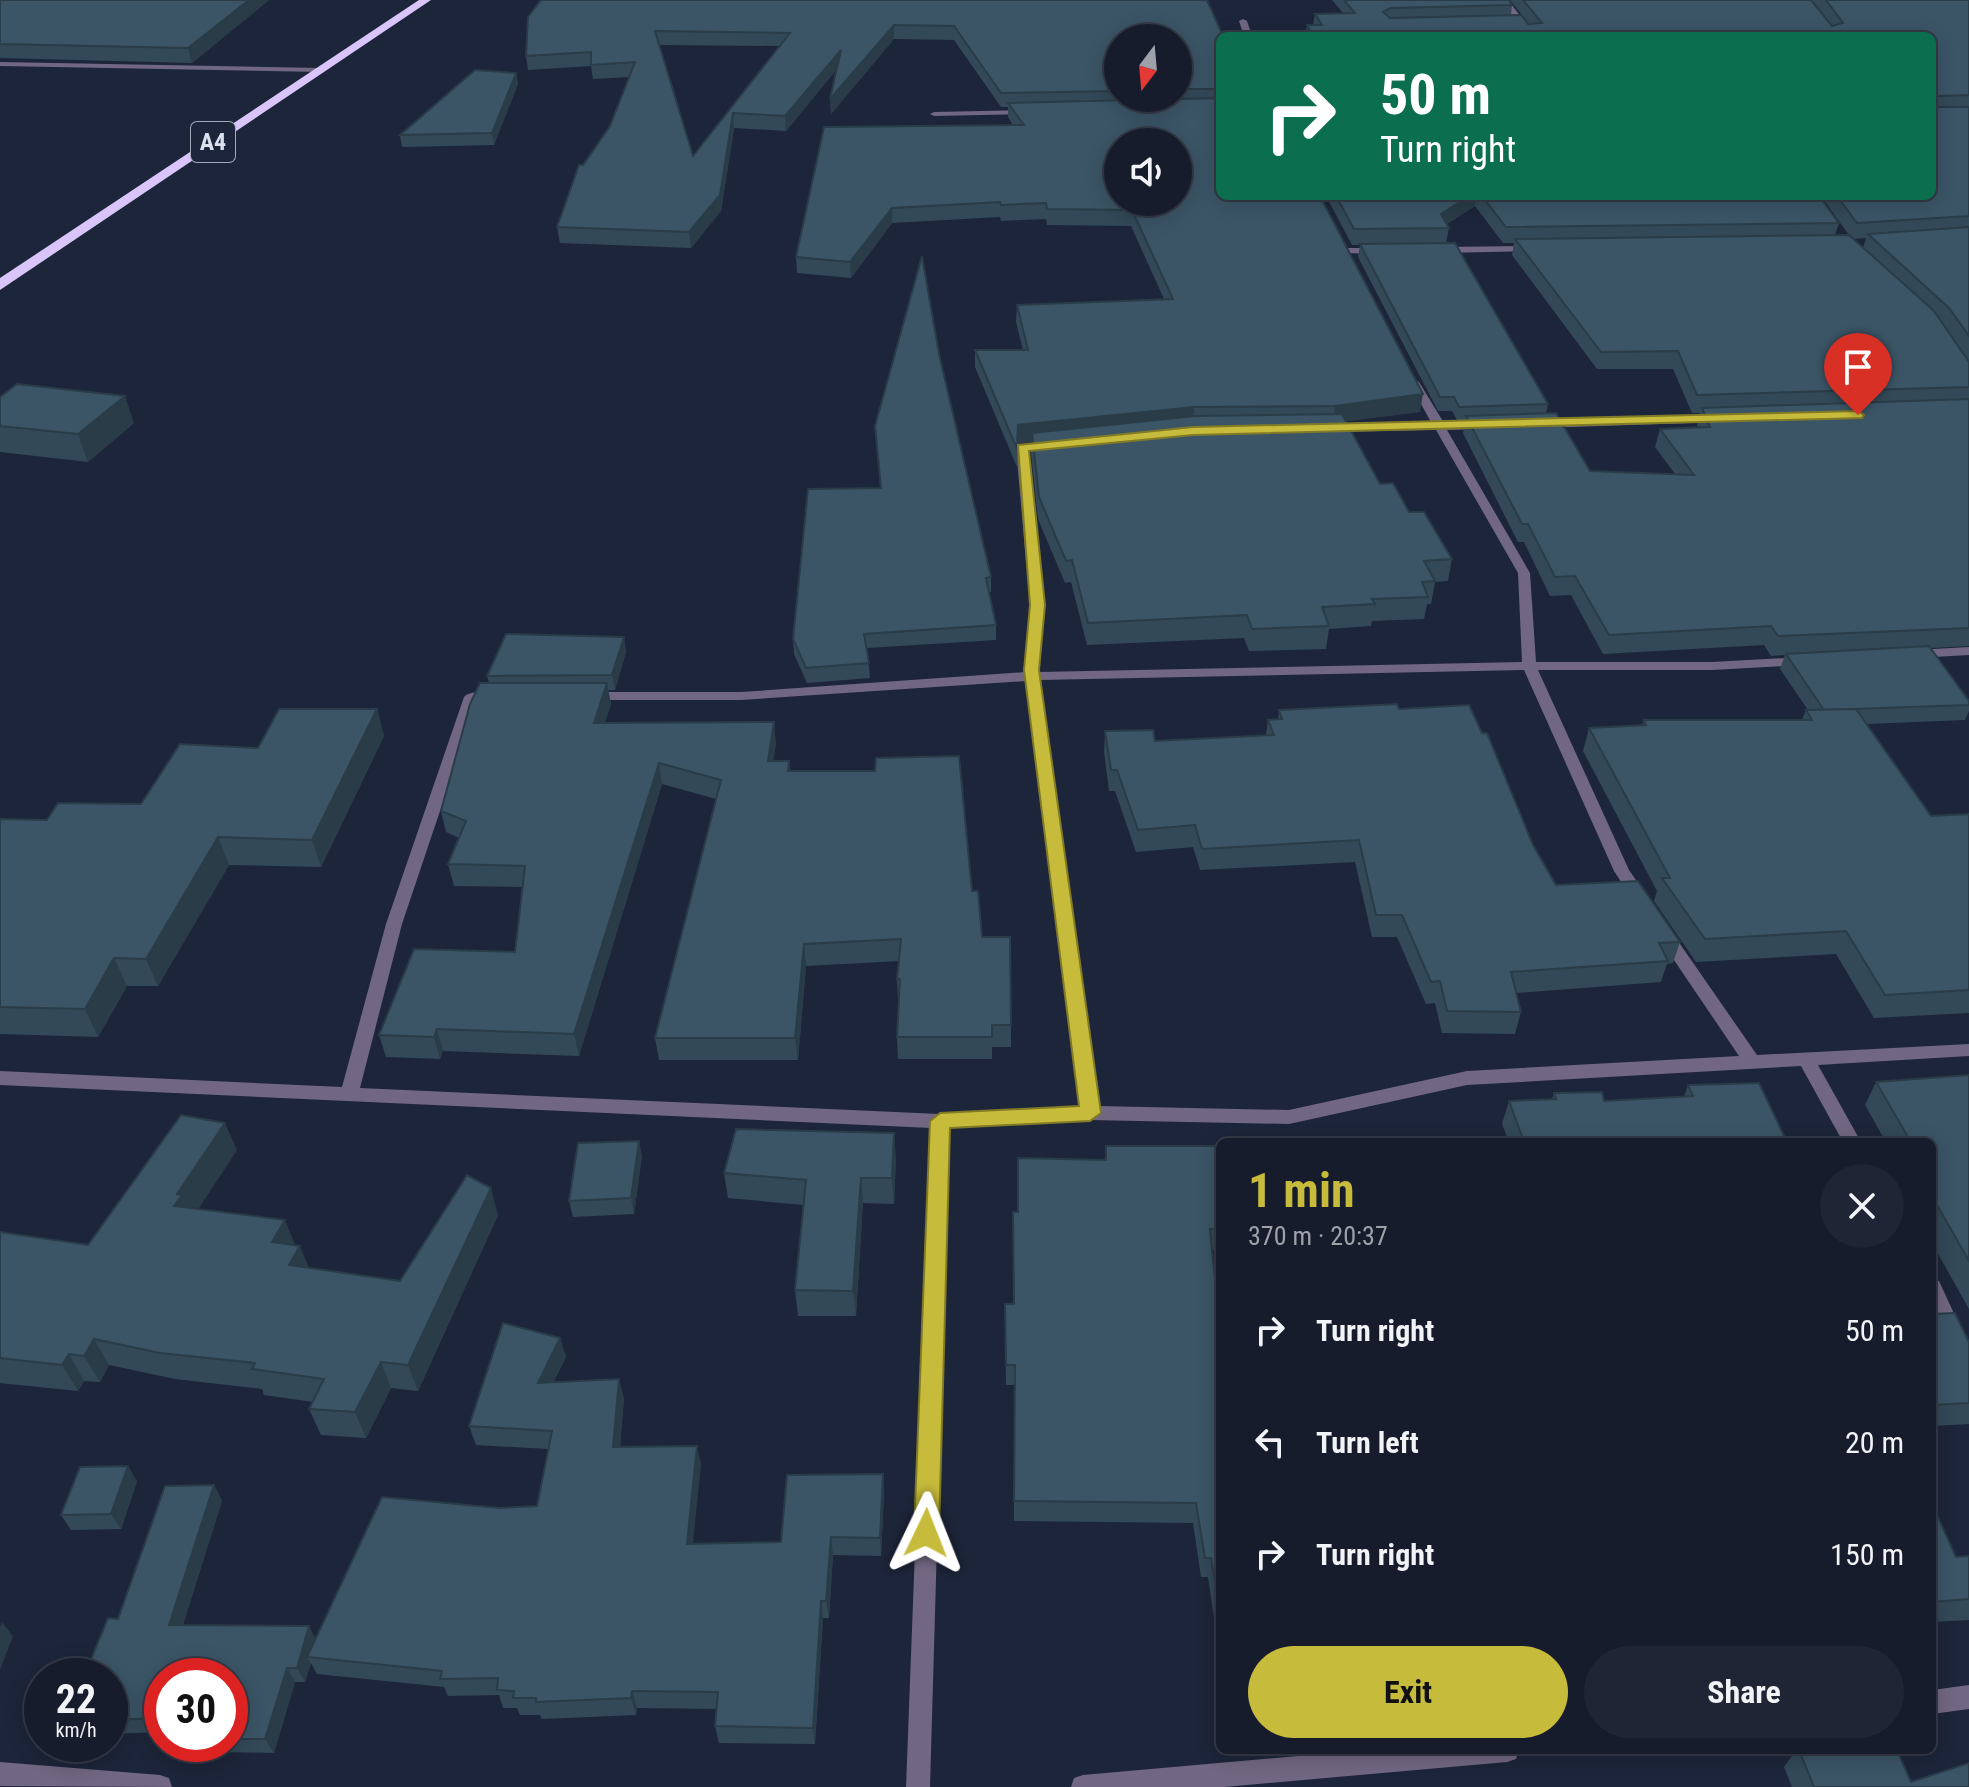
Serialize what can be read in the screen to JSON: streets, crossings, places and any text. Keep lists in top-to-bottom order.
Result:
{
  "streets": {
    "highway": ["A4"]
  },
  "north": "bottom",
  "page": {
    "turn": ["50 m", "Turn right"],
    "heading": ["1 min", "370 m · 20:37"],
    "list": [
      {
        "name": "Turn right",
        "value": "50 m"
      },
      {
        "name": "Turn left",
        "value": "20 m"
      },
      {
        "name": "Turn right",
        "value": "150 m"
      }
    ],
    "buttons": ["Exit", "Share"],
    "speed": "22 km/h",
    "limit": "30"
  }
}
